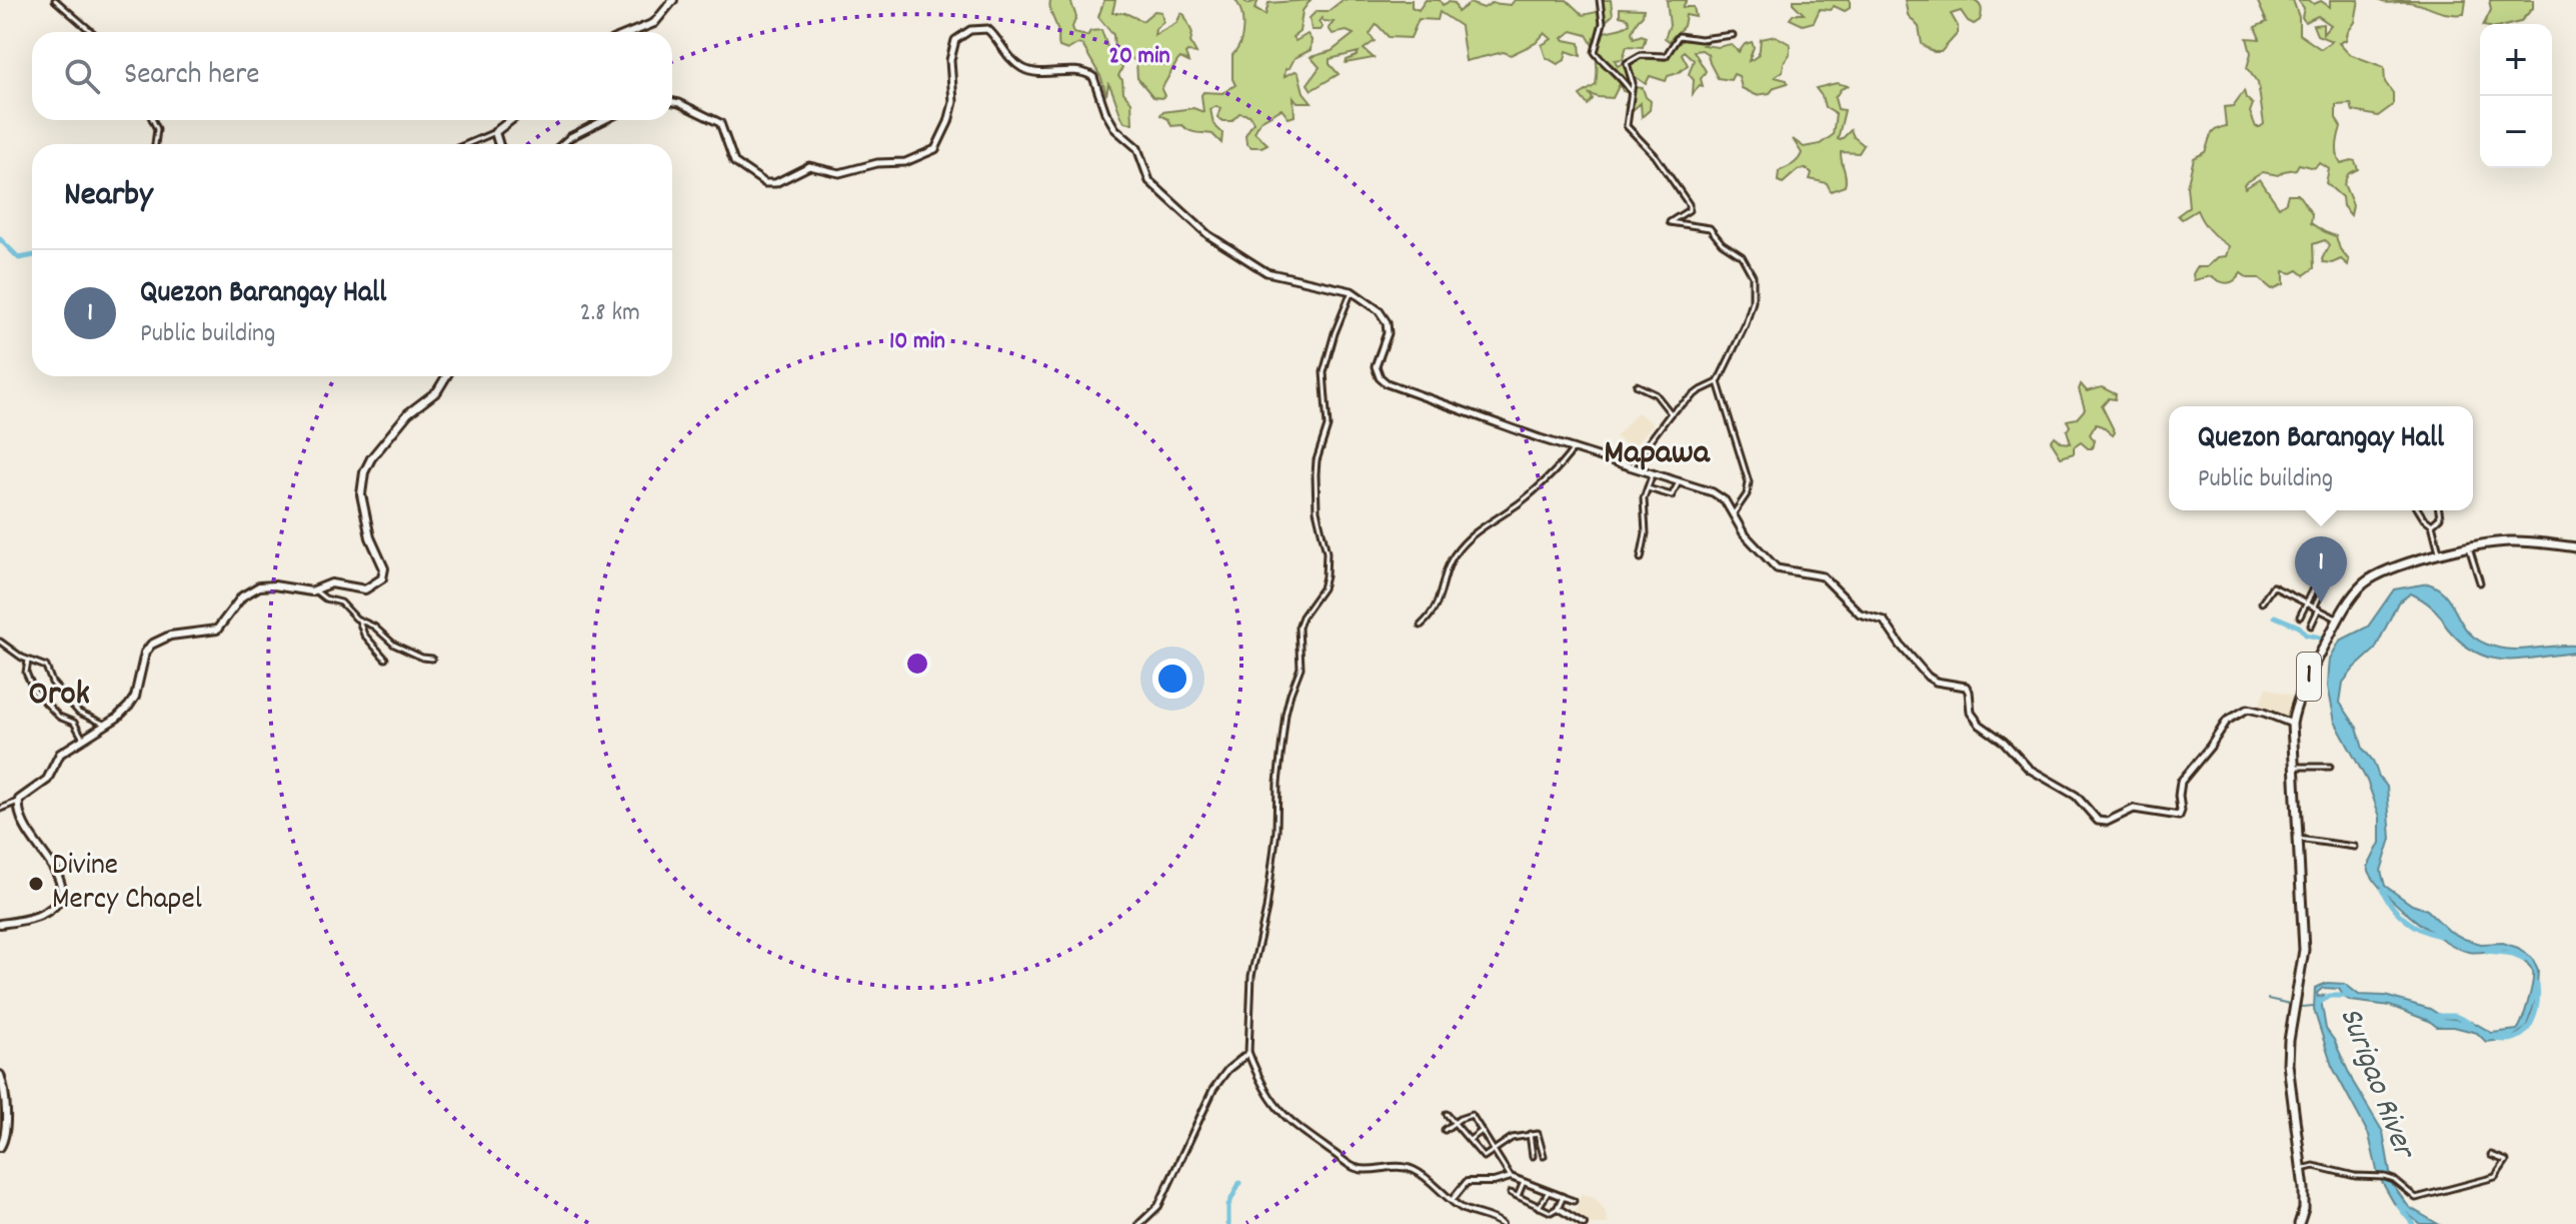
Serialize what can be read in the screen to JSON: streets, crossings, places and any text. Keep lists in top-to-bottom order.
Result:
{
  "streets": {
    "highway": ["1"]
  },
  "districts": ["Mapawa", "Orok"],
  "water": ["Surigao River"],
  "places": ["Divine Mercy Chapel"],
  "page": {
    "map_buttons": ["+", "−"],
    "search": "Search here",
    "heading": "Nearby",
    "list": [
      {
        "mark": "1",
        "name": "Quezon Barangay Hall",
        "note": "Public building",
        "value": "2.8 km"
      }
    ],
    "popup": ["Quezon Barangay Hall", "Public building"],
    "pins": "1"
  },
  "rings": ["20 min", "10 min"]
}
